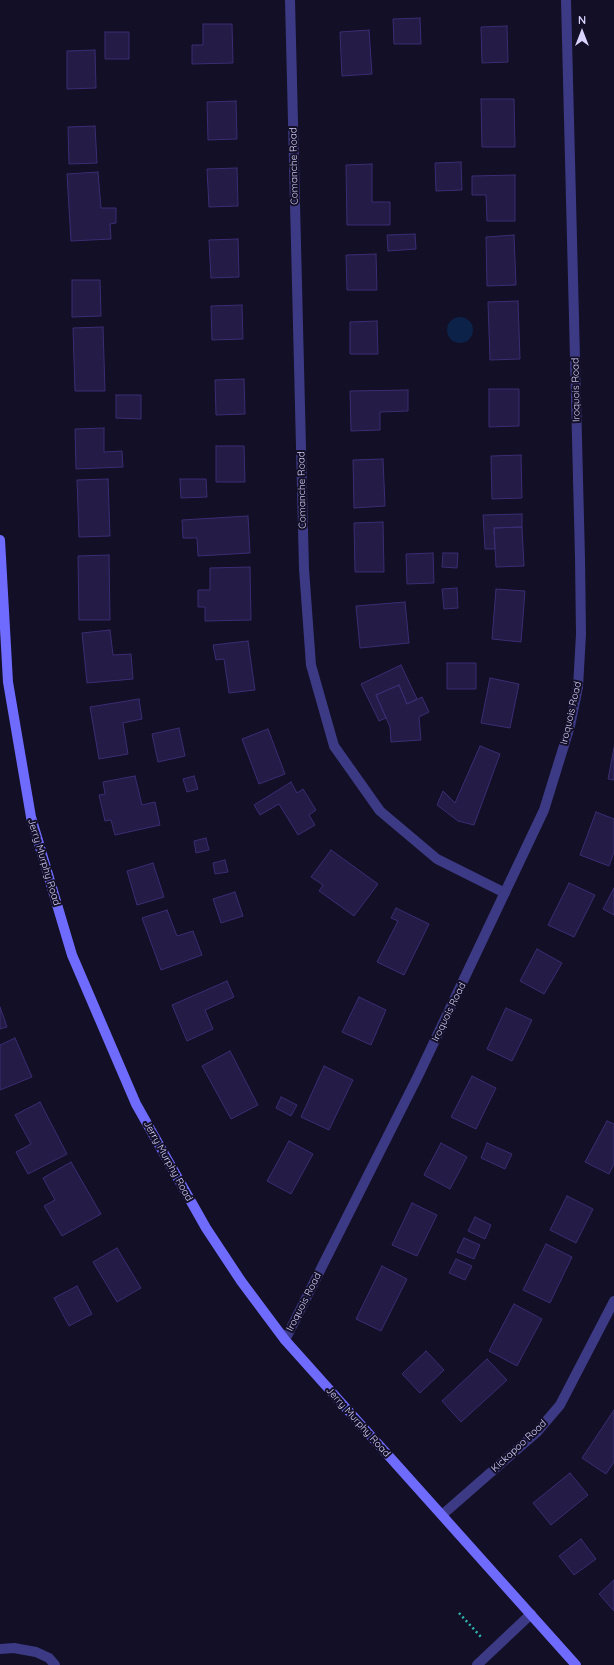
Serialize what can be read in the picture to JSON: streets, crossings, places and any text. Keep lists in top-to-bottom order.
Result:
{
  "streets": {
    "street": [
      "Comanche Road",
      "Iroquois Road",
      "Jerry Murphy Road",
      "Kickapoo Road"
    ]
  },
  "crossings": [
    ["Comanche Road", "Iroquois Road"],
    ["Iroquois Road", "Jerry Murphy Road"],
    ["Jerry Murphy Road", "Kickapoo Road"]
  ],
  "north": "top"
}
